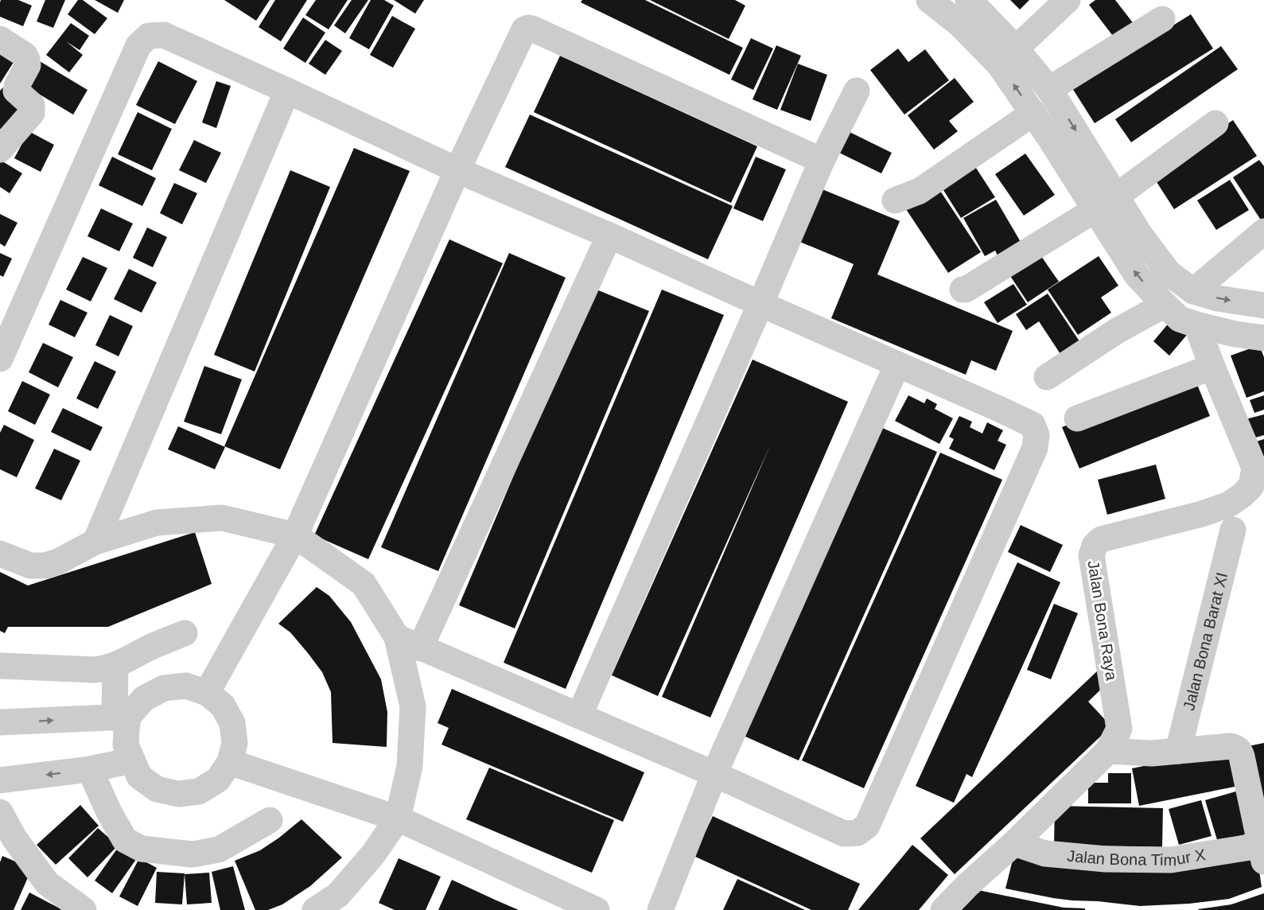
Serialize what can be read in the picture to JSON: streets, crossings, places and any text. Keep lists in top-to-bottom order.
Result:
{
  "streets": {
    "street": ["Jalan Bona Raya", "Jalan Bona Barat XI", "Jalan Bona Timur X"]
  },
  "crossings": [
    ["Jalan Bona Raya", "Jalan Bona Timur X"]
  ]
}
